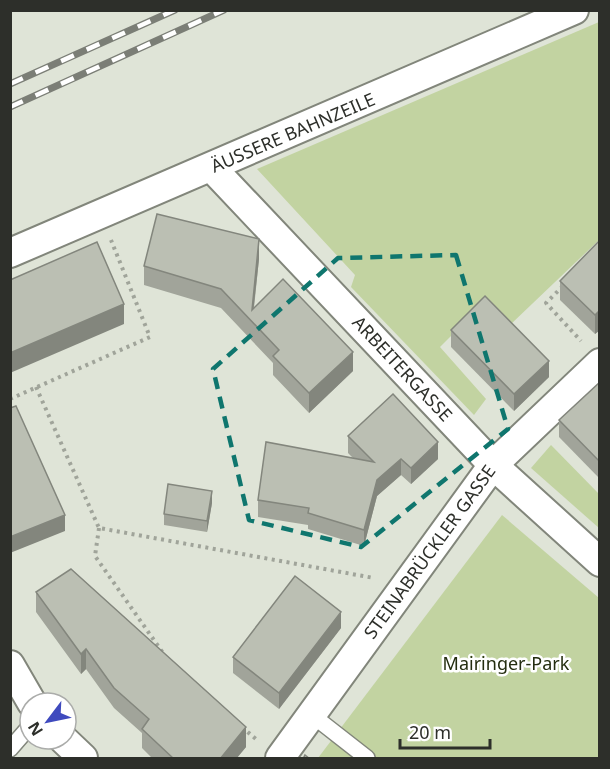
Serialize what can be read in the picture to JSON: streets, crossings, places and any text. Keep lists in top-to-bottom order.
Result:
{
  "streets": {
    "street": ["ÄUSSERE BAHNZEILE", "ARBEITERGASSE", "STEINABRÜCKLER GASSE"]
  },
  "crossings": [
    ["ÄUSSERE BAHNZEILE", "ARBEITERGASSE"],
    ["ARBEITERGASSE", "STEINABRÜCKLER GASSE"]
  ],
  "parks": ["Mairinger-Park"],
  "scale_bar": "20 m",
  "north": "bottom left"
}
